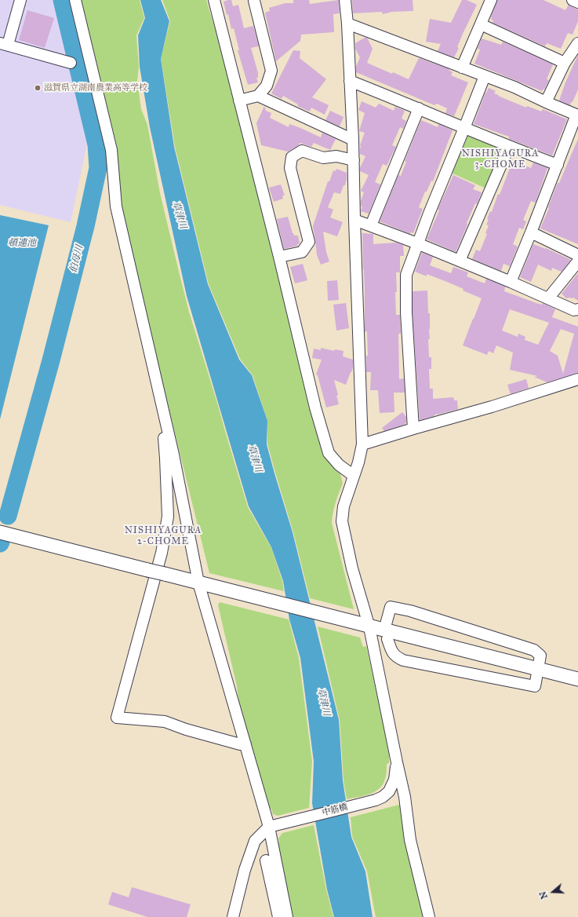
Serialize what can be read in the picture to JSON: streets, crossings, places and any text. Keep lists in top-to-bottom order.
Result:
{
  "streets": {
    "street": ["中筋橋"]
  },
  "districts": ["NISHIYAGURA 3-CHOME", "NISHIYAGURA 2-CHOME"],
  "water": ["草津川", "頓連池", "伯母川"],
  "places": ["滋賀県立湖南農業高等学校"],
  "north": "left"
}
